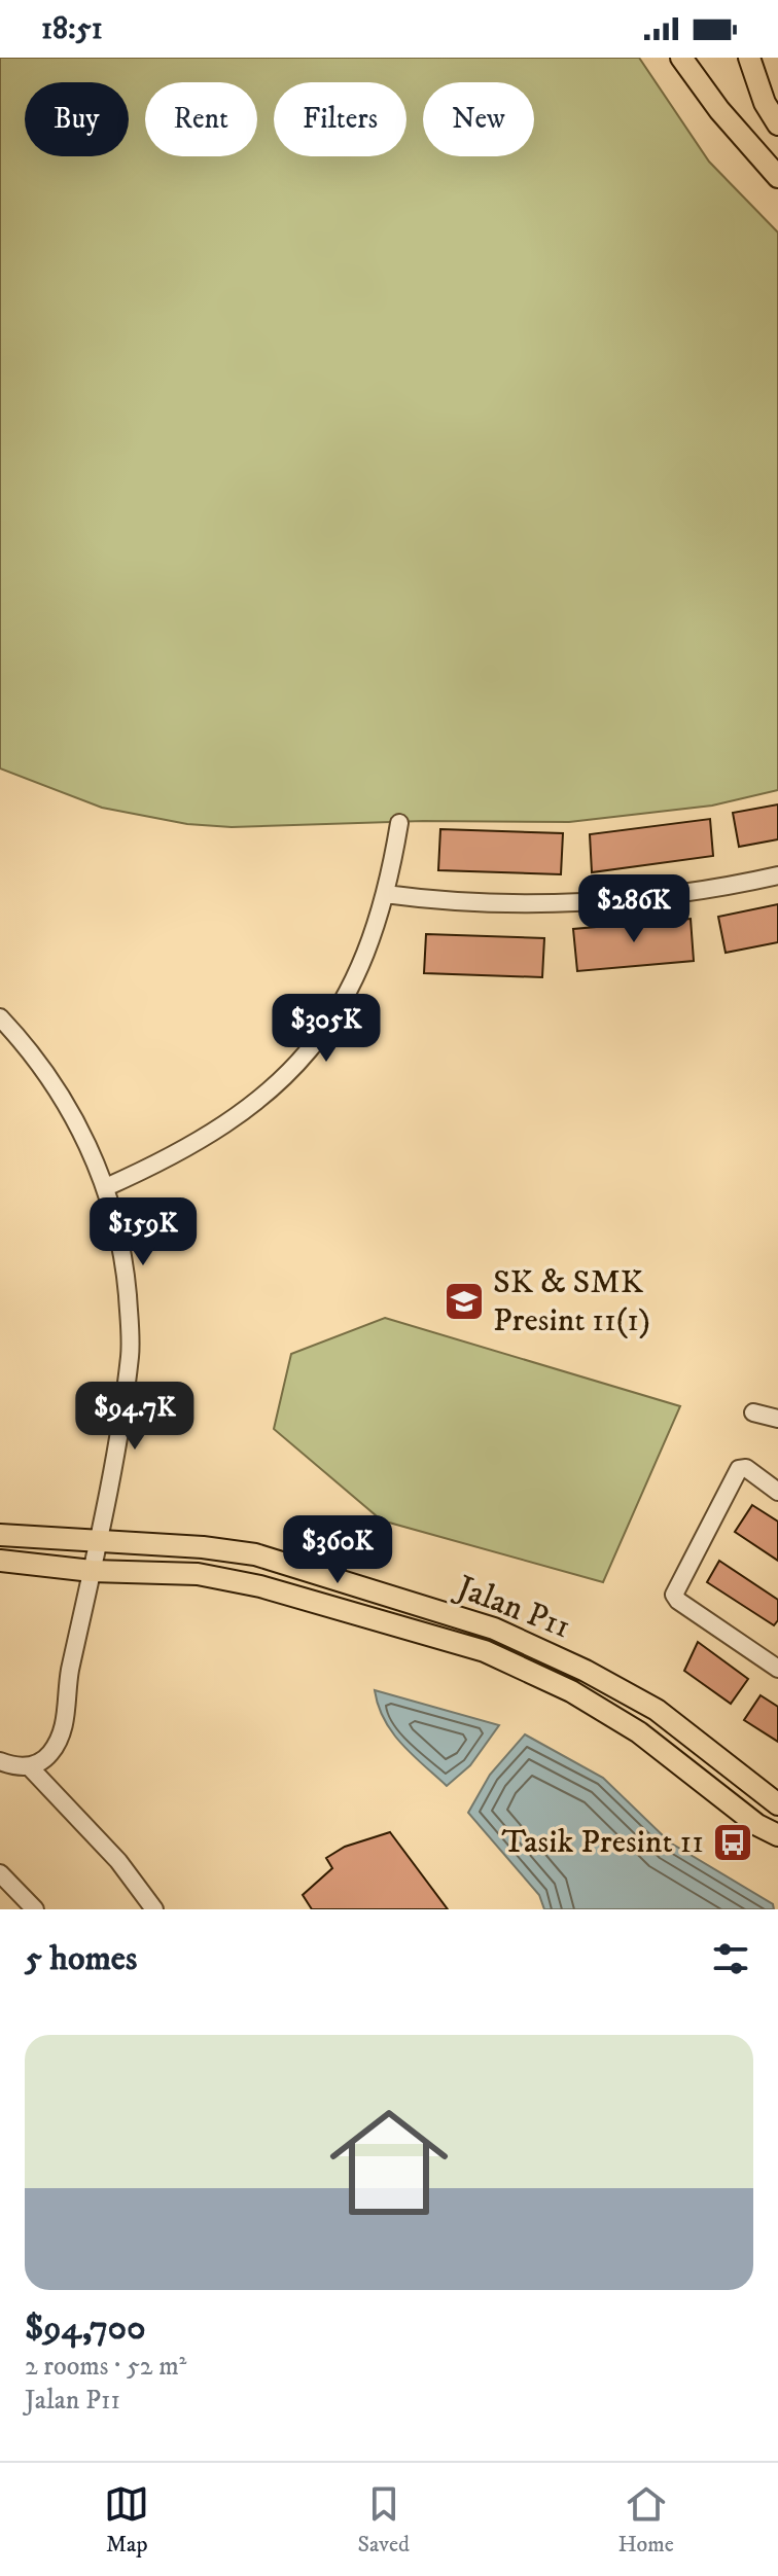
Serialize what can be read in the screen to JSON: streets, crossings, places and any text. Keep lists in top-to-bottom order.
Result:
{
  "streets": {
    "main road": ["Jalan P11"]
  },
  "places": {
    "school or university": ["SK & SMK Presint 11(1)"],
    "bus stop": ["Tasik Presint 11"]
  },
  "page": {
    "status": "18:51",
    "chip": [
      "Buy",
      "Rent",
      "Filters",
      "New"
    ],
    "price": [
      "$286K",
      "$305K",
      "$159K",
      "$94.7K",
      "$360K"
    ],
    "heading": "5 homes",
    "list": [
      {
        "name": "$94,700",
        "note": "2 rooms · 52 m² · Jalan P11"
      }
    ],
    "tabs": ["Map", "Saved", "Home"]
  }
}
